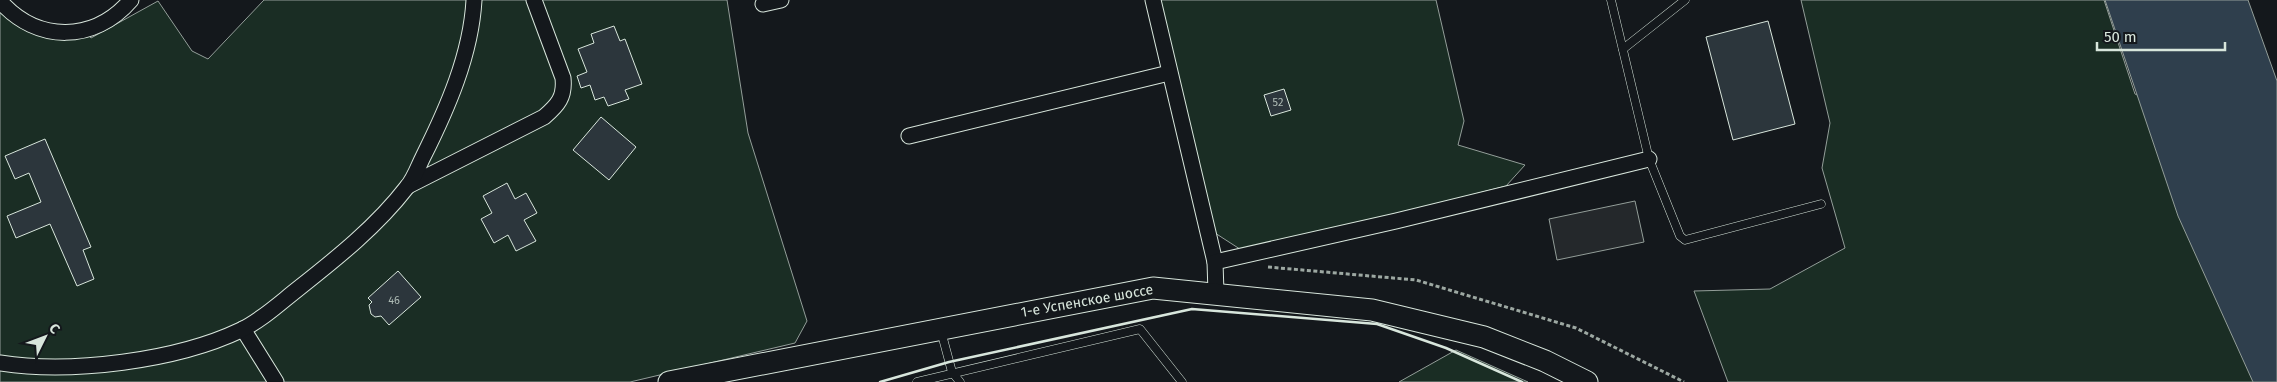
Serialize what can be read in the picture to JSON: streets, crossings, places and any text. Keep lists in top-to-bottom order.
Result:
{
  "streets": {
    "main road": ["1-е Успенское шоссе"]
  },
  "house_numbers": ["52", "46"],
  "scale_bar": "50 m",
  "north": "top right"
}
